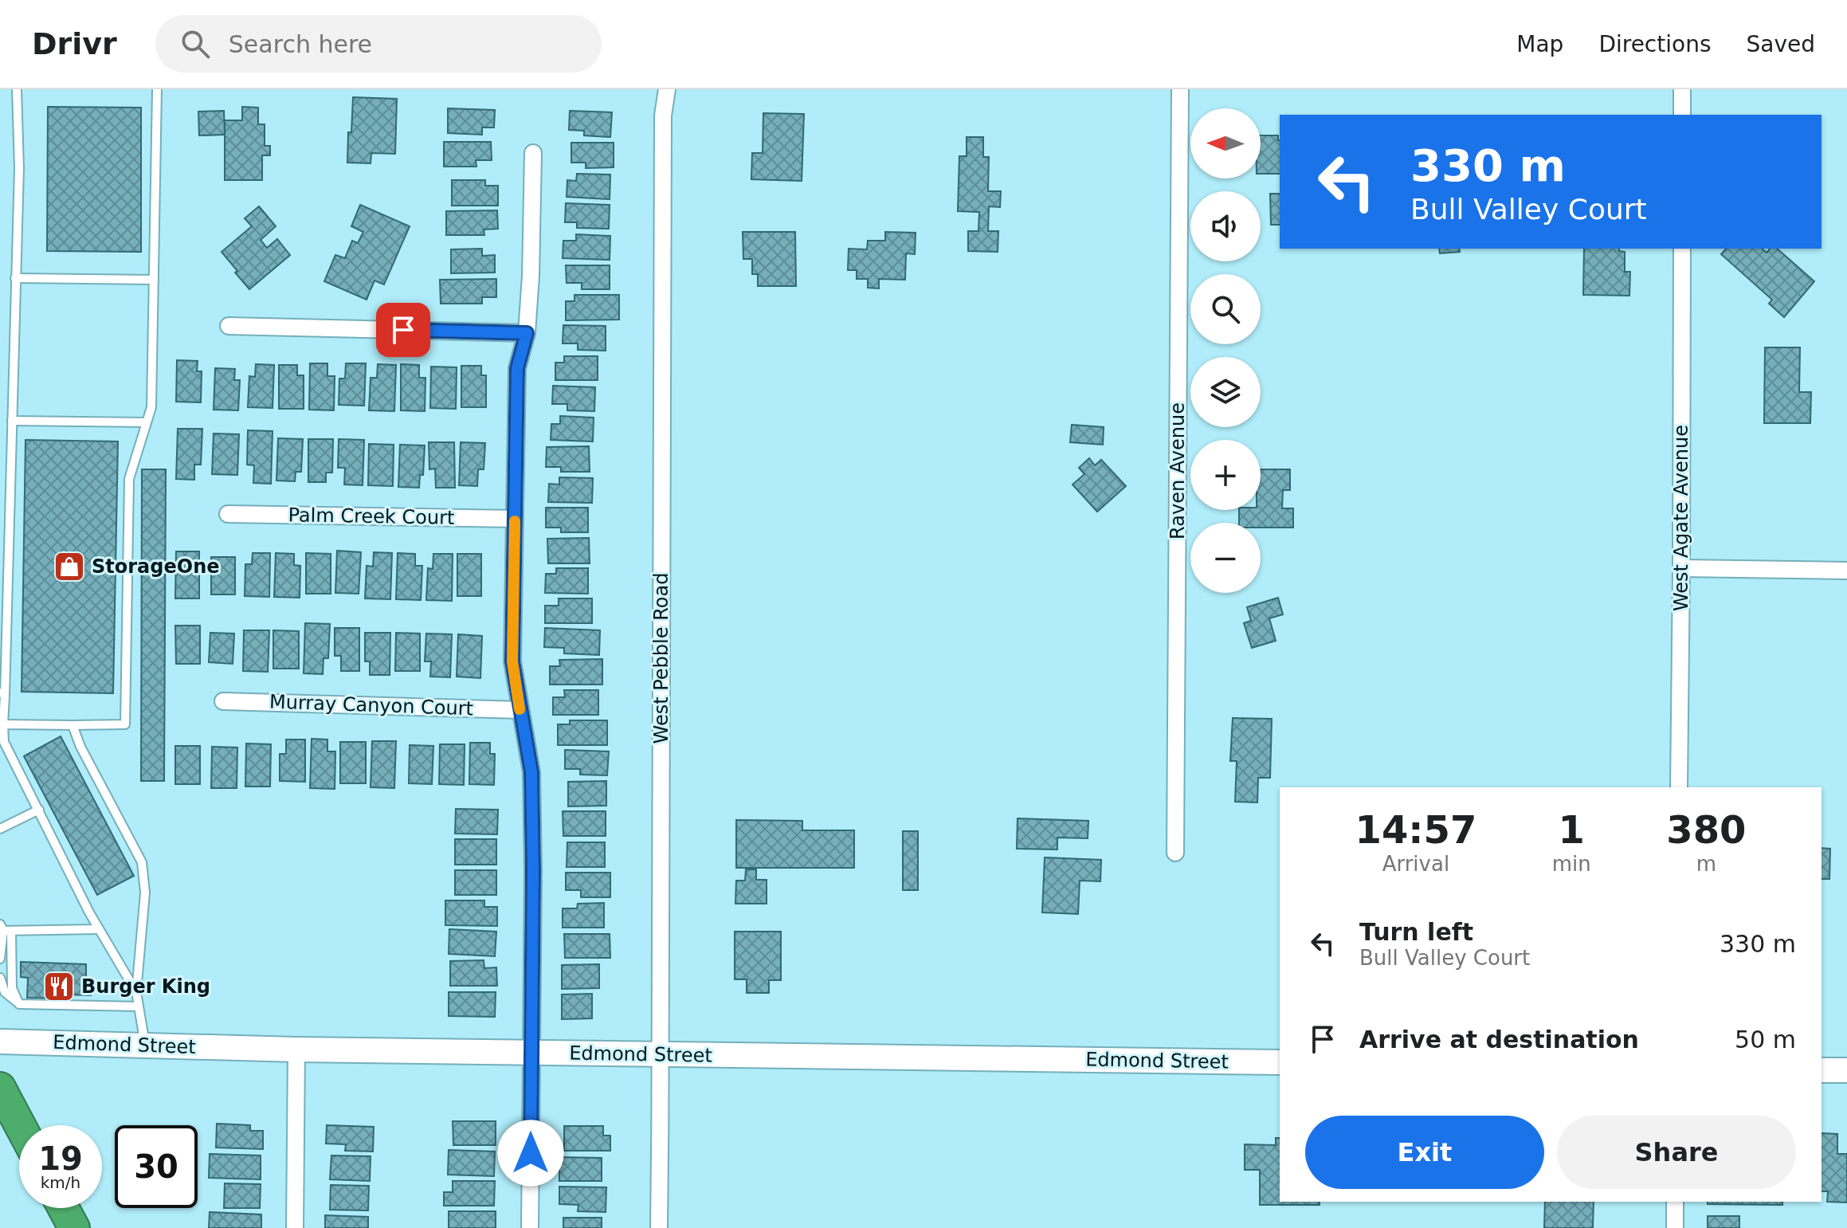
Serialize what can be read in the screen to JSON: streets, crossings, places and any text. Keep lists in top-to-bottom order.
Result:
{
  "streets": {
    "street": [
      "Raven Avenue",
      "Palm Creek Court",
      "West Agate Avenue",
      "West Pebble Road",
      "Murray Canyon Court",
      "Edmond Street"
    ]
  },
  "crossings": [
    ["West Pebble Road", "Edmond Street"]
  ],
  "places": {
    "shop": ["StorageOne"],
    "restaurant": ["Burger King"]
  },
  "north": "left",
  "page": {
    "header": "Drivr",
    "search": "Search here",
    "nav": ["Map", "Directions", "Saved"],
    "map_buttons": ["+", "−"],
    "turn": ["330 m", "Bull Valley Court"],
    "eta": [
      "14:57",
      "Arrival",
      "1",
      "min",
      "380",
      "m"
    ],
    "list": [
      {
        "name": "Turn left",
        "note": "Bull Valley Court",
        "value": "330 m"
      },
      {
        "name": "Arrive at destination",
        "value": "50 m"
      }
    ],
    "buttons": ["Exit", "Share"],
    "speed": "19 km/h",
    "limit": "30"
  }
}
